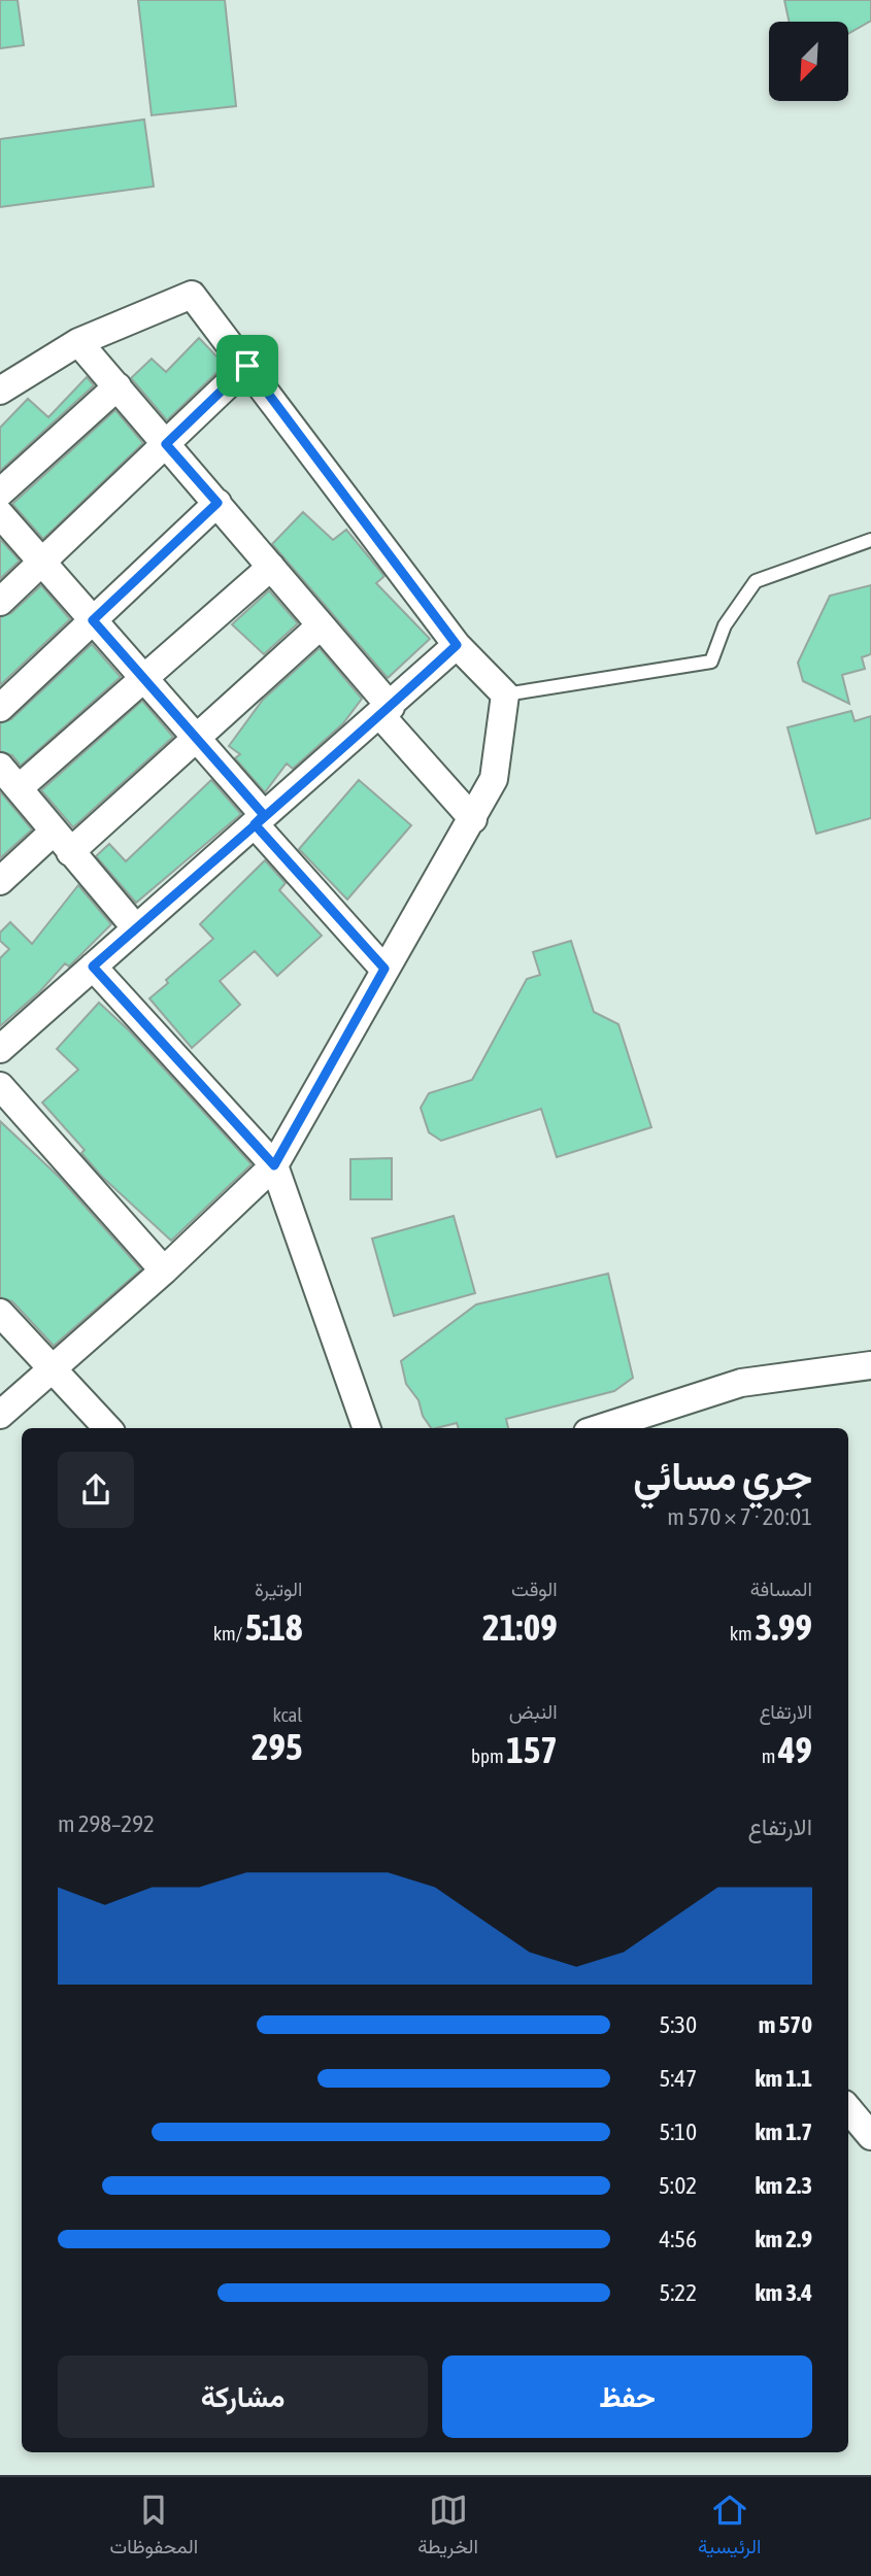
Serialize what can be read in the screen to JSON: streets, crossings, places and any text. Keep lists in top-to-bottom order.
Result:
{
  "north": "bottom left",
  "page": {
    "heading": ["جري مسائي", "20:01 · 7 × 570 m"],
    "stats": [
      ["المسافة", "3.99 km"],
      ["الوقت", "21:09"],
      ["الوتيرة", "5:18 /km"],
      ["الارتفاع", "49 m"],
      ["النبض", "157 bpm"],
      ["kcal", "295"]
    ],
    "chart": ["الارتفاع", "292–298 m"],
    "list": [
      {
        "name": "570 m",
        "note": "5:30"
      },
      {
        "name": "1.1 km",
        "note": "5:47"
      },
      {
        "name": "1.7 km",
        "note": "5:10"
      },
      {
        "name": "2.3 km",
        "note": "5:02"
      },
      {
        "name": "2.9 km",
        "note": "4:56"
      },
      {
        "name": "3.4 km",
        "note": "5:22"
      }
    ],
    "buttons": ["حفظ", "مشاركة"],
    "tabs": ["الرئيسية", "الخريطة", "المحفوظات"]
  }
}
